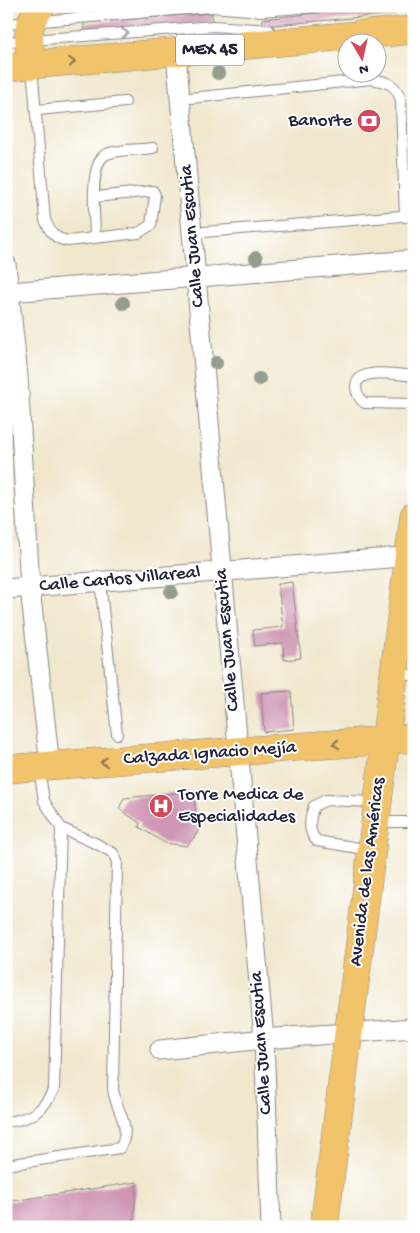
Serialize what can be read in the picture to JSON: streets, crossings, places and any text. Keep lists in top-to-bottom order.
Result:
{
  "streets": {
    "main road": ["MEX 45", "Calzada Ignacio Mejía", "Avenida de las Américas"],
    "street": ["Calle Juan Escutia", "Calle Carlos Villareal"]
  },
  "crossings": [
    ["MEX 45", "Calle Juan Escutia"],
    ["Calle Juan Escutia", "Calle Carlos Villareal"],
    ["Calle Juan Escutia", "Calzada Ignacio Mejía"],
    ["Calle Carlos Villareal", "Avenida de las Américas"],
    ["Calzada Ignacio Mejía", "Avenida de las Américas"]
  ],
  "one_way": ["Calzada Ignacio Mejía"],
  "places": {
    "bank": ["Banorte"],
    "hospital": ["Torre Medica de Especialidades"]
  },
  "north": "bottom"
}
